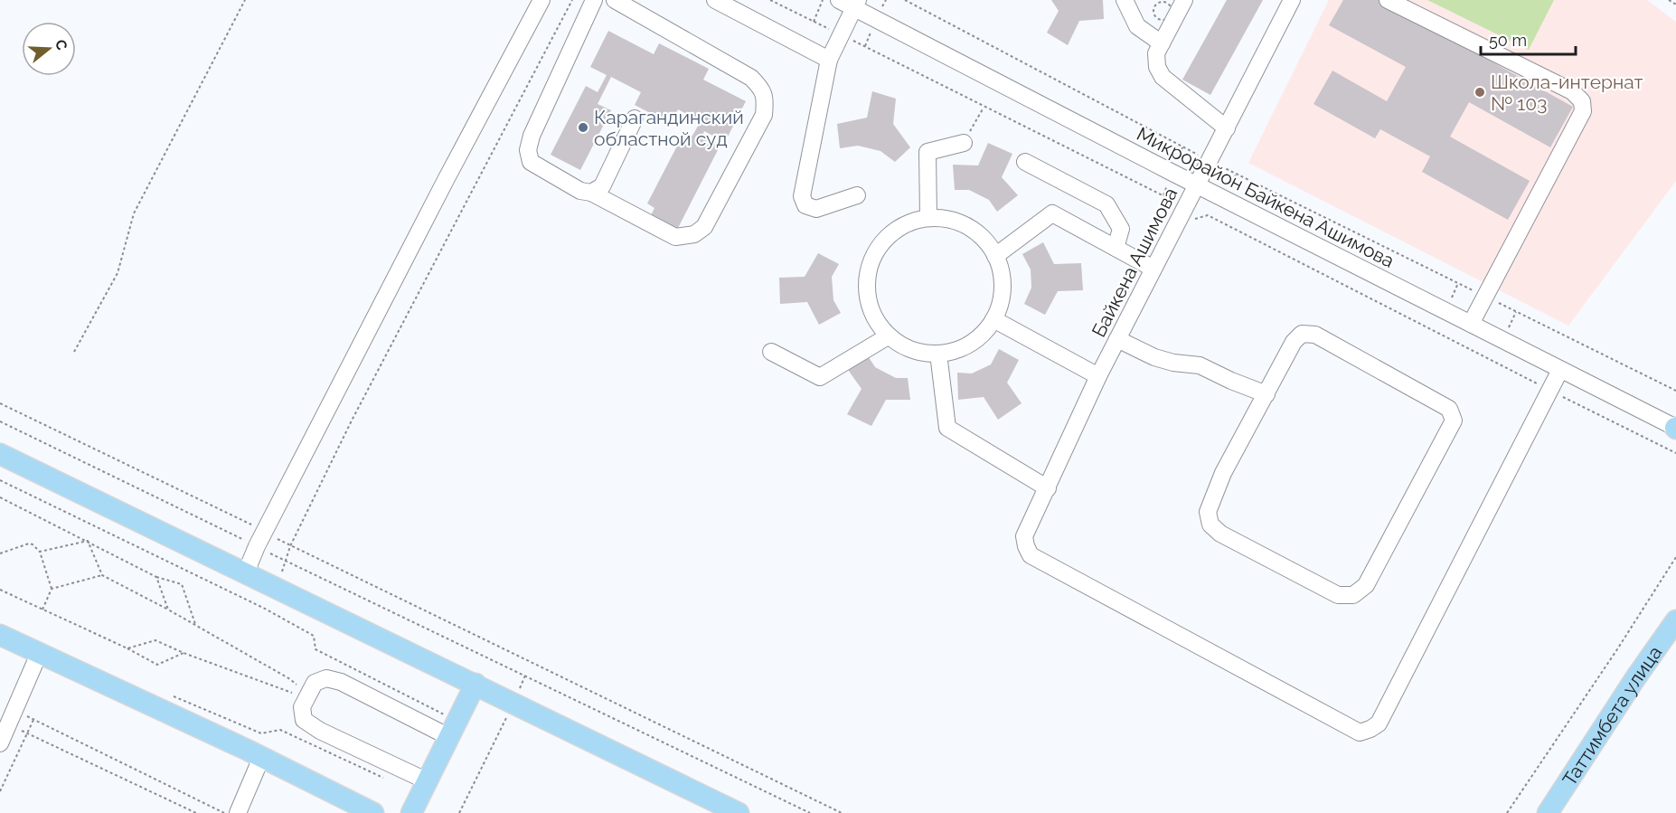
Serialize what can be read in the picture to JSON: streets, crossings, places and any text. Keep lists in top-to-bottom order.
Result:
{
  "streets": {
    "main road": ["Таттимбета улица"],
    "street": ["Микрорайон Байкена Ашимова", "Байкена Ашимова"]
  },
  "crossings": [
    ["Микрорайон Байкена Ашимова", "Байкена Ашимова"]
  ],
  "places": ["Школа-интернат № 103", "Карагандинский областной суд"],
  "scale_bar": "50 m",
  "north": "right"
}
